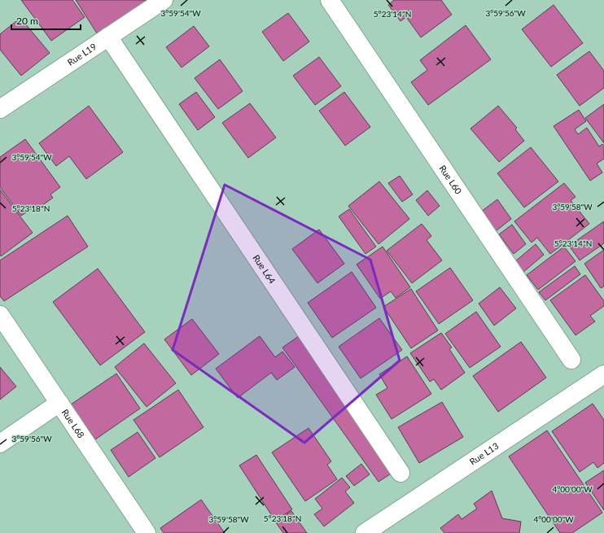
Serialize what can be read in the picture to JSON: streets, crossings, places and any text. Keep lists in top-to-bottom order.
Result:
{
  "streets": {
    "street": [
      "Rue L19",
      "Rue L60",
      "Rue L64",
      "Rue L68",
      "Rue L13"
    ]
  },
  "crossings": [
    ["Rue L19", "Rue L64"]
  ],
  "scale_bar": "20 m",
  "coordinates": [
    "3°59'54\"W",
    "3°59'56\"W",
    "5°23'14\"N",
    "3°59'58\"W",
    "5°23'18\"N",
    "4°00'00\"W"
  ]
}
